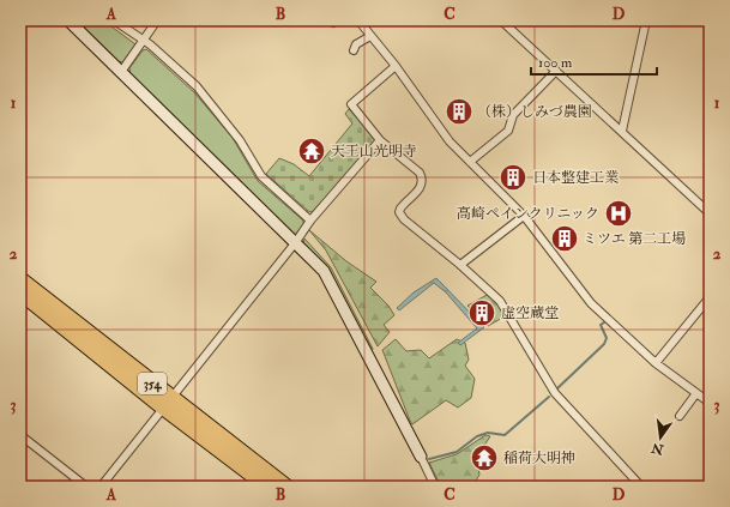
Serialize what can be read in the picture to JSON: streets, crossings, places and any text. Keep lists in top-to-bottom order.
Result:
{
  "streets": {
    "highway": ["354"]
  },
  "places": {
    "building": [
      "（株）しみづ農園",
      "日本整建工業",
      "ミツエ 第二工場",
      "虚空蔵堂"
    ],
    "temple": ["天王山光明寺", "稲荷大明神"],
    "hospital": ["高崎ペインクリニック"]
  },
  "scale_bar": "100 m",
  "north": "bottom",
  "grid": {
    "columns": [
      "A",
      "B",
      "C",
      "D"
    ],
    "rows": ["1", "2", "3"]
  }
}
